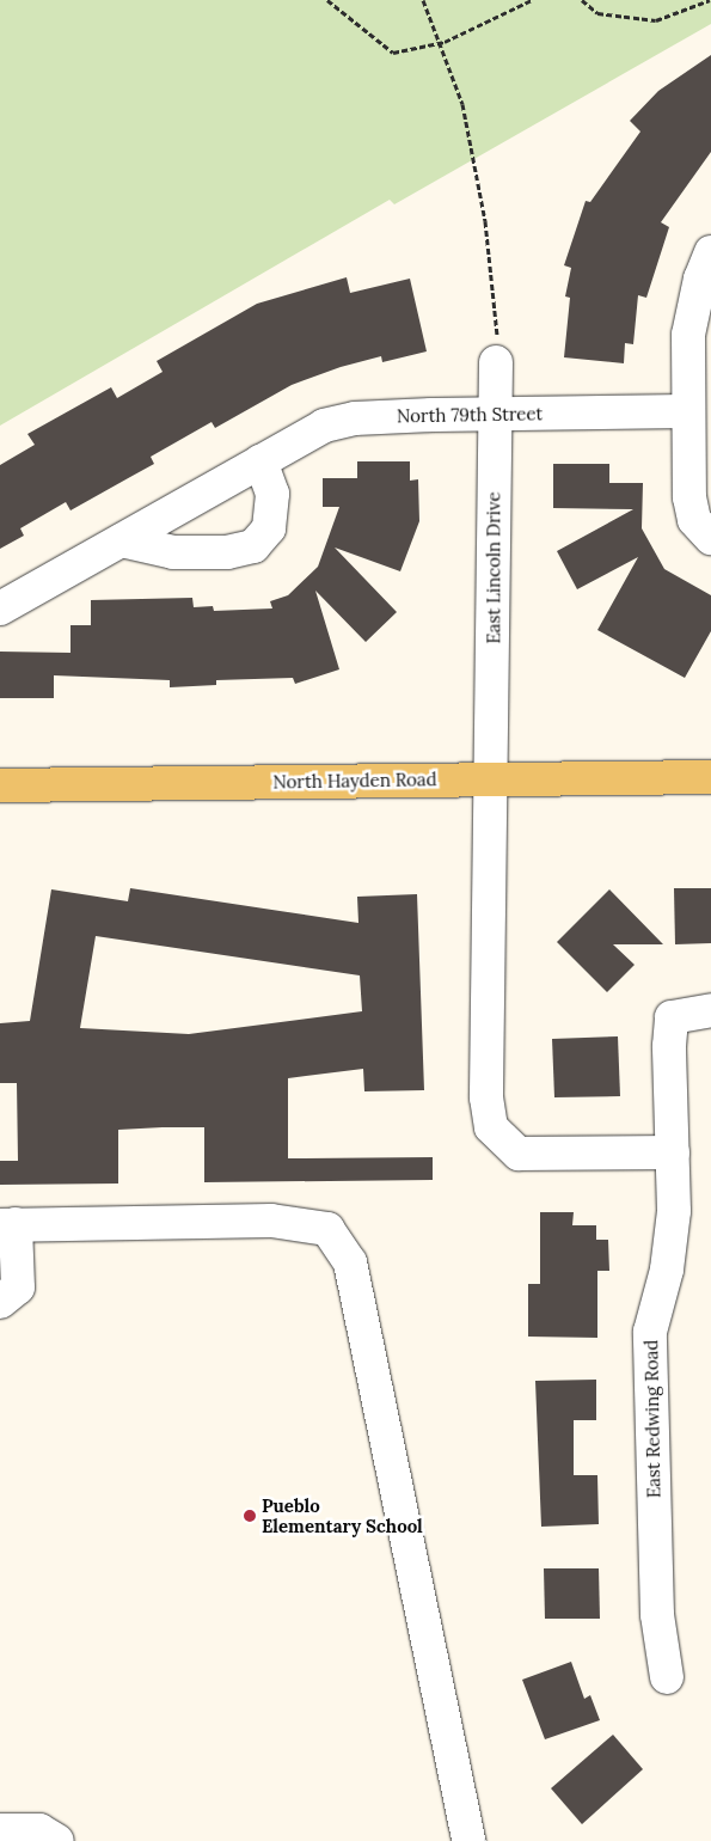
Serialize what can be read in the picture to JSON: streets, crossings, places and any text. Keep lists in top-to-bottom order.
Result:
{
  "streets": {
    "main road": ["North Hayden Road"],
    "street": ["North 79th Street", "East Lincoln Drive", "East Redwing Road"]
  },
  "crossings": [
    ["North 79th Street", "East Lincoln Drive"],
    ["East Lincoln Drive", "North Hayden Road"],
    ["East Lincoln Drive", "East Redwing Road"]
  ],
  "places": ["Pueblo Elementary School"]
}
